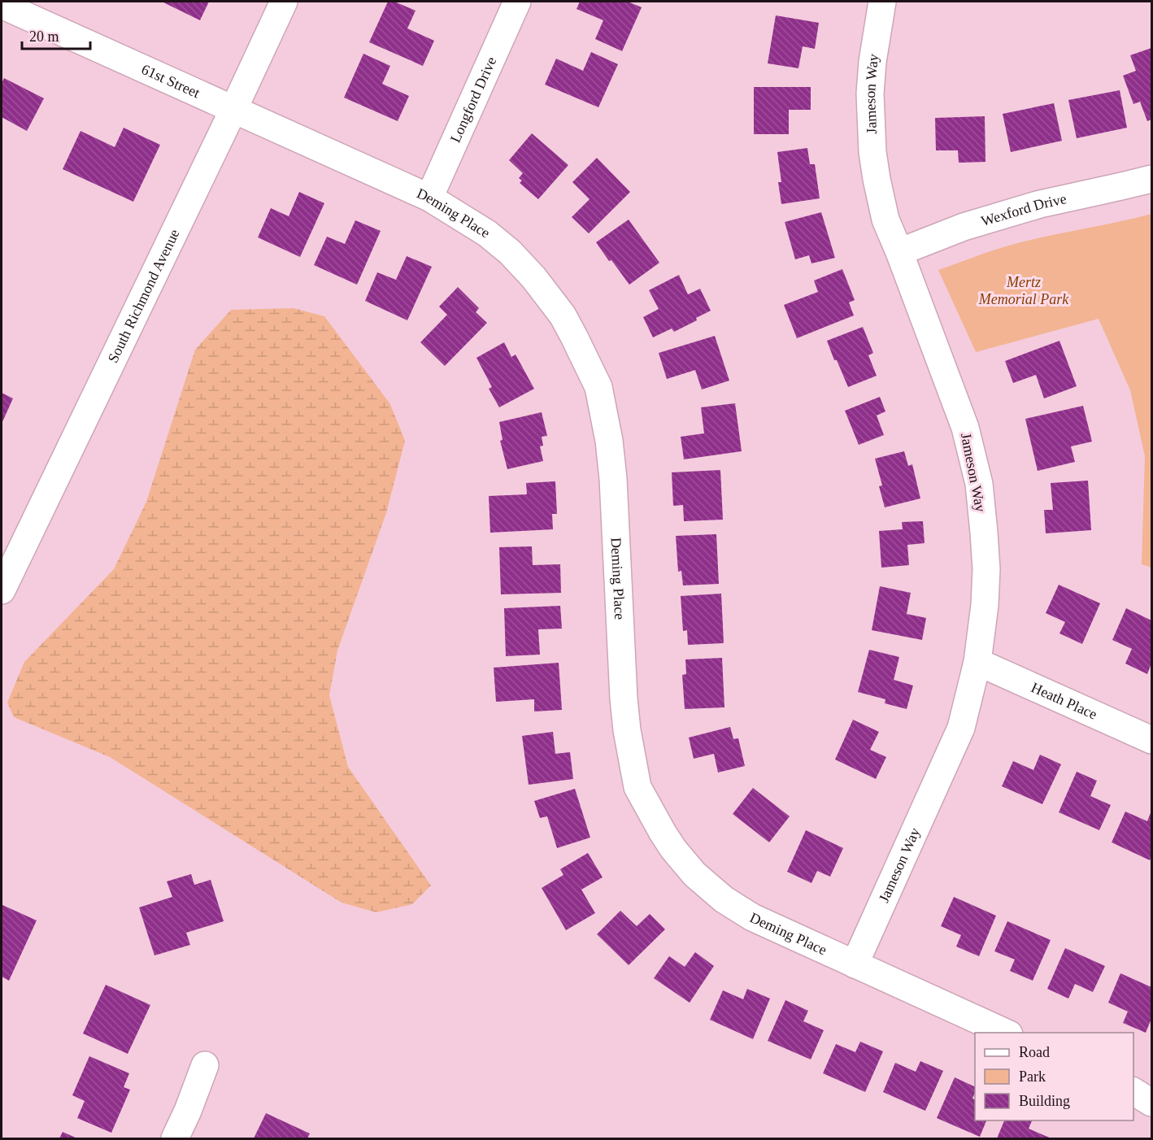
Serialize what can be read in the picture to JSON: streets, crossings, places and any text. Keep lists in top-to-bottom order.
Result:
{
  "streets": {
    "street": [
      "61st Street",
      "Jameson Way",
      "Longford Drive",
      "Wexford Drive",
      "Deming Place",
      "South Richmond Avenue",
      "Heath Place"
    ]
  },
  "crossings": [
    ["61st Street", "Deming Place"],
    ["61st Street", "South Richmond Avenue"],
    ["Jameson Way", "Wexford Drive"],
    ["Jameson Way", "Deming Place"],
    ["Jameson Way", "Heath Place"],
    ["Longford Drive", "Deming Place"],
    ["Deming Place", "South Richmond Avenue"]
  ],
  "parks": ["Mertz Memorial Park"],
  "legend": ["Road", "Park", "Building"],
  "scale_bar": "20 m"
}
